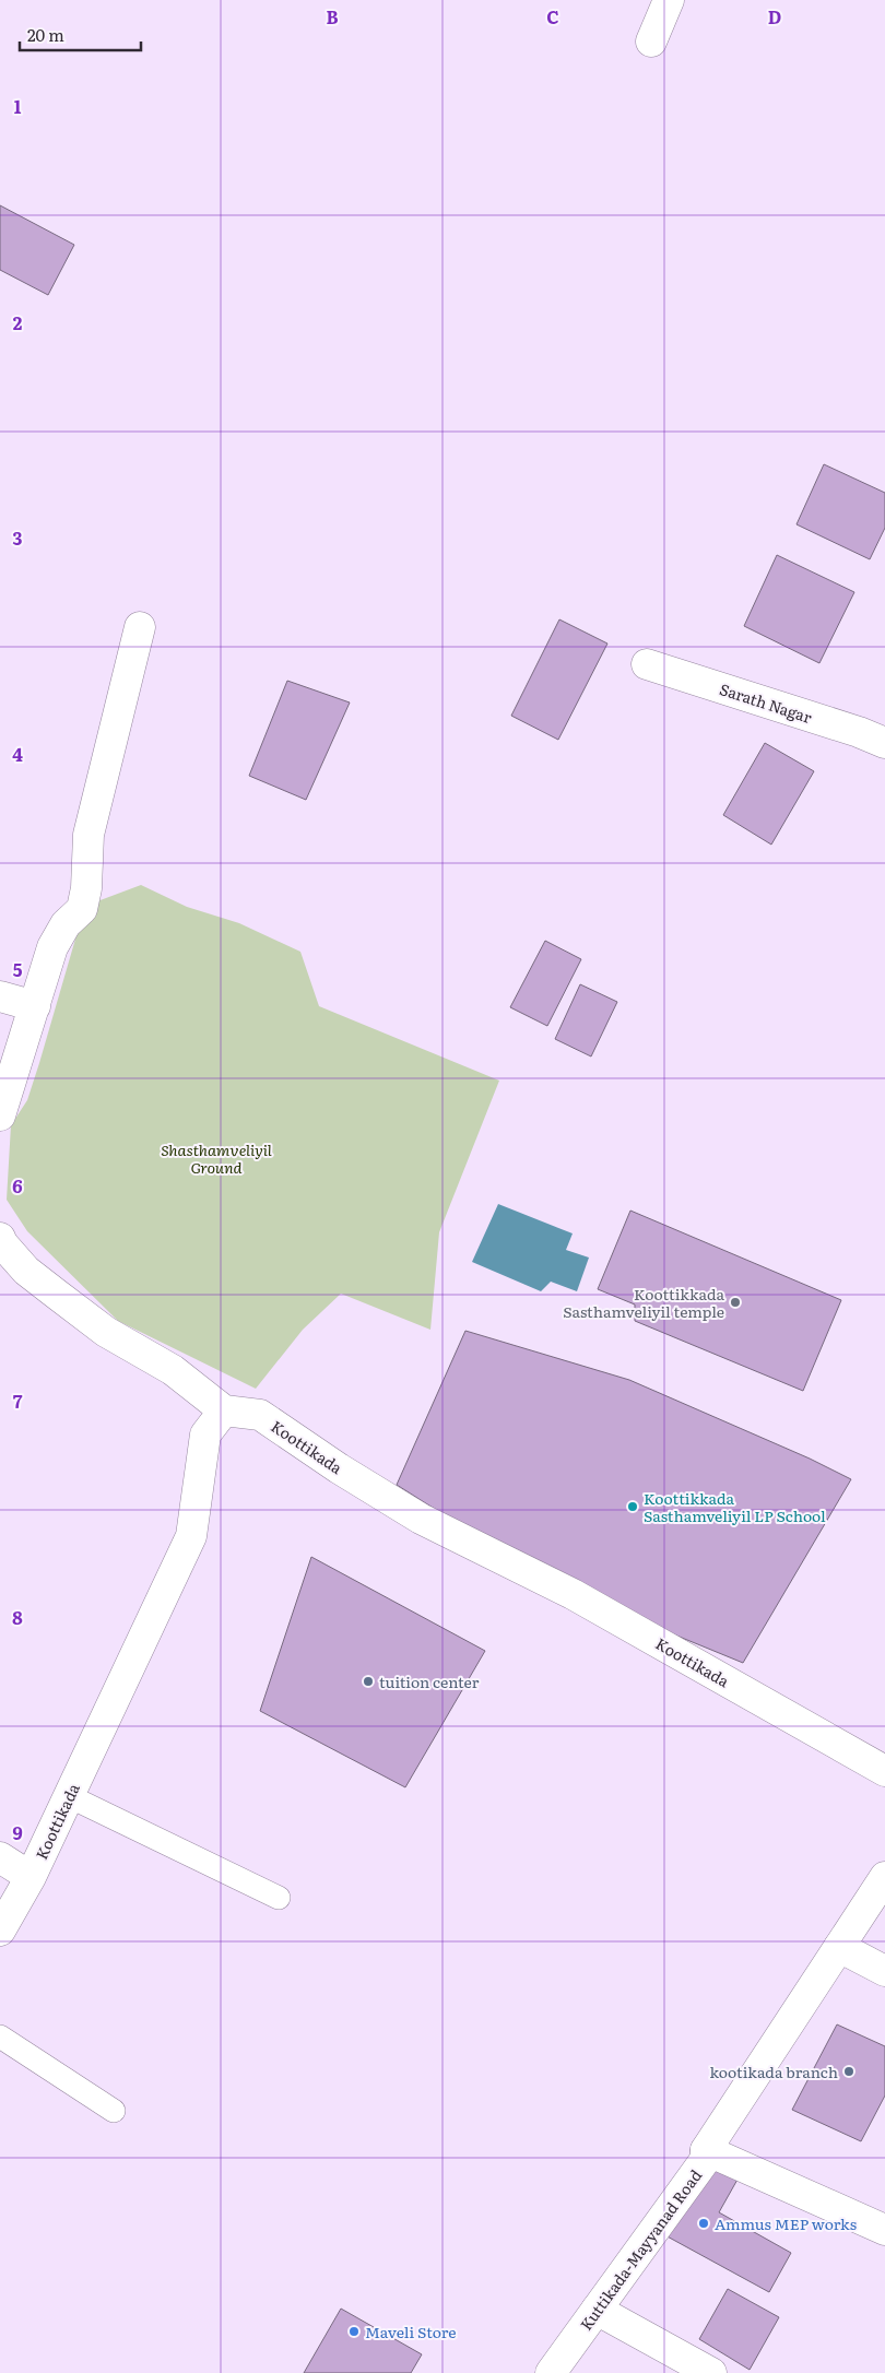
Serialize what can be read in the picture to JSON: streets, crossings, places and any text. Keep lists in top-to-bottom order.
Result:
{
  "streets": {
    "street": ["Sarath Nagar", "Koottikada", "Kuttikada-Mayyanad Road"]
  },
  "parks": ["Shasthamveliyil Ground"],
  "places": [
    "Koottikkada Sasthamveliyil temple",
    "Koottikkada Sasthamveliyil LP School",
    "tuition center",
    "kootikada branch",
    "Ammus MEP works",
    "Maveli Store"
  ],
  "scale_bar": "20 m",
  "grid": {
    "columns": ["B", "C", "D"],
    "rows": [
      "1",
      "2",
      "3",
      "4",
      "5",
      "6",
      "7",
      "8",
      "9"
    ]
  }
}
